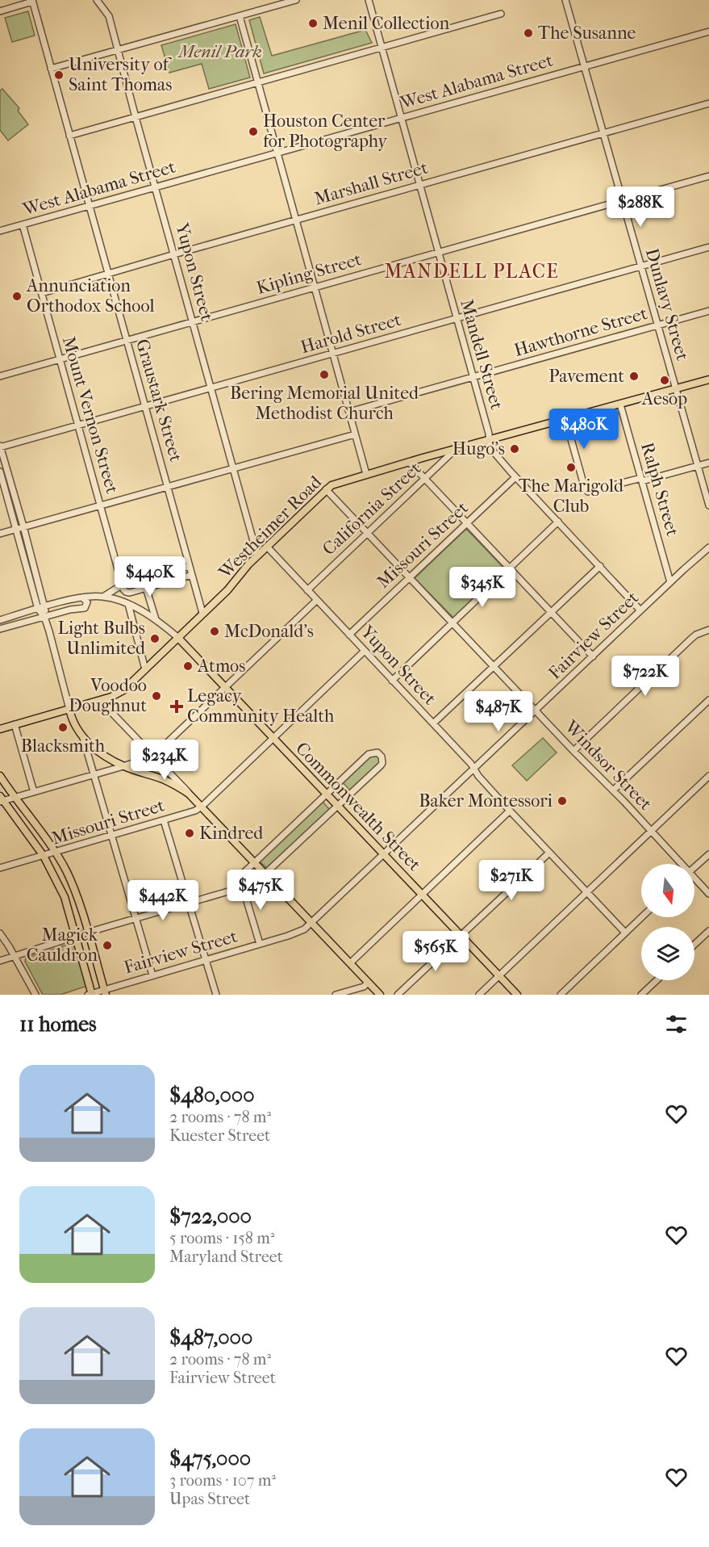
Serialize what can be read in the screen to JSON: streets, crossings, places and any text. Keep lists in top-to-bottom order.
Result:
{
  "streets": {
    "main road": ["Westheimer Road", "Commonwealth Street"],
    "street": [
      "West Alabama Street",
      "Marshall Street",
      "Yupon Street",
      "Kipling Street",
      "Dunlavy Street",
      "Hawthorne Street",
      "Harold Street",
      "Mandell Street",
      "Graustark Street",
      "Mount Vernon Street",
      "Ralph Street",
      "California Street",
      "Missouri Street",
      "Fairview Street",
      "Windsor Street"
    ]
  },
  "crossings": [
    ["West Alabama Street", "Yupon Street"],
    ["West Alabama Street", "Dunlavy Street"],
    ["West Alabama Street", "Mandell Street"],
    ["West Alabama Street", "Graustark Street"],
    ["West Alabama Street", "Mount Vernon Street"],
    ["Marshall Street", "Yupon Street"],
    ["Marshall Street", "Dunlavy Street"],
    ["Marshall Street", "Mandell Street"],
    ["Marshall Street", "Graustark Street"],
    ["Marshall Street", "Mount Vernon Street"],
    ["Yupon Street", "Kipling Street"],
    ["Yupon Street", "Harold Street"],
    ["Yupon Street", "California Street"],
    ["Yupon Street", "Westheimer Road"],
    ["Yupon Street", "Missouri Street"],
    ["Yupon Street", "Fairview Street"],
    ["Kipling Street", "Dunlavy Street"],
    ["Kipling Street", "Mandell Street"],
    ["Kipling Street", "Graustark Street"],
    ["Kipling Street", "Mount Vernon Street"],
    ["Dunlavy Street", "Hawthorne Street"],
    ["Dunlavy Street", "Harold Street"],
    ["Dunlavy Street", "Westheimer Road"],
    ["Hawthorne Street", "Mandell Street"],
    ["Harold Street", "Mandell Street"],
    ["Harold Street", "Graustark Street"],
    ["Harold Street", "Mount Vernon Street"],
    ["Mandell Street", "Westheimer Road"],
    ["Mandell Street", "Missouri Street"],
    ["Mandell Street", "Fairview Street"],
    ["Graustark Street", "Westheimer Road"],
    ["Ralph Street", "Westheimer Road"],
    ["Ralph Street", "Fairview Street"],
    ["California Street", "Westheimer Road"],
    ["California Street", "Windsor Street"],
    ["Westheimer Road", "Windsor Street"],
    ["Westheimer Road", "Commonwealth Street"],
    ["Missouri Street", "Windsor Street"],
    ["Missouri Street", "Commonwealth Street"],
    ["Fairview Street", "Windsor Street"],
    ["Fairview Street", "Commonwealth Street"]
  ],
  "districts": ["MANDELL PLACE"],
  "parks": ["Menil Park"],
  "places": {
    "other": [
      "Menil Collection",
      "The Susanne",
      "University of Saint Thomas",
      "Houston Center for Photography",
      "Annunciation Orthodox School",
      "Bering Memorial United Methodist Church",
      "Pavement",
      "Aesop",
      "Hugo's",
      "The Marigold Club",
      "McDonald's",
      "Light Bulbs Unlimited",
      "Atmos",
      "Voodoo Doughnut",
      "Blacksmith",
      "Baker Montessori",
      "Kindred",
      "Magick Cauldron"
    ],
    "health": ["Legacy Community Health"]
  },
  "north": "bottom",
  "page": {
    "price": [
      "$288K",
      "$480K",
      "$440K",
      "$345K",
      "$722K",
      "$487K",
      "$234K",
      "$271K",
      "$475K",
      "$442K",
      "$565K"
    ],
    "heading": "11 homes",
    "list": [
      {
        "name": "$480,000",
        "note": "2 rooms · 78 m² · Kuester Street"
      },
      {
        "name": "$722,000",
        "note": "5 rooms · 158 m² · Maryland Street"
      },
      {
        "name": "$487,000",
        "note": "2 rooms · 78 m² · Fairview Street"
      },
      {
        "name": "$475,000",
        "note": "3 rooms · 107 m² · Upas Street"
      }
    ]
  }
}
